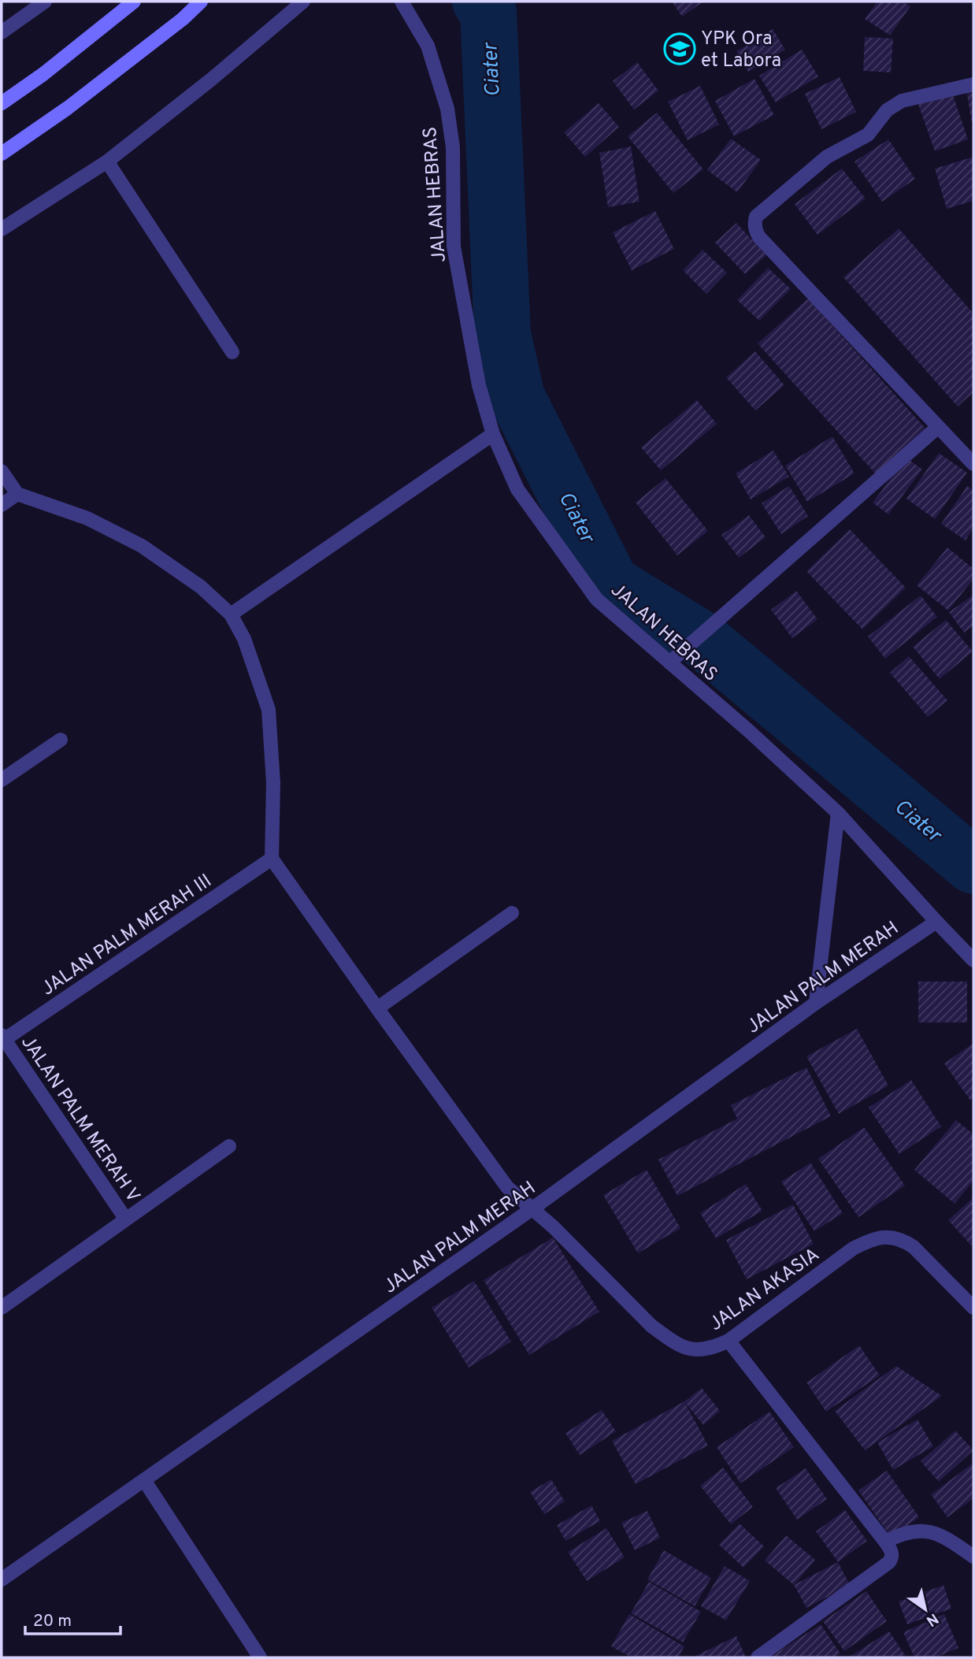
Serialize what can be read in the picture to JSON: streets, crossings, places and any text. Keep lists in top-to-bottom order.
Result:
{
  "streets": {
    "street": [
      "JALAN HEBRAS",
      "JALAN PALM MERAH III",
      "JALAN PALM MERAH",
      "JALAN PALM MERAH V",
      "JALAN AKASIA"
    ]
  },
  "crossings": [
    ["JALAN HEBRAS", "JALAN PALM MERAH"],
    ["JALAN PALM MERAH III", "JALAN PALM MERAH V"],
    ["JALAN PALM MERAH III", "JALAN AKASIA"],
    ["JALAN PALM MERAH", "JALAN AKASIA"]
  ],
  "water": ["Ciater"],
  "places": {
    "school or university": ["YPK Ora et Labora"]
  },
  "scale_bar": "20 m",
  "north": "bottom right"
}
